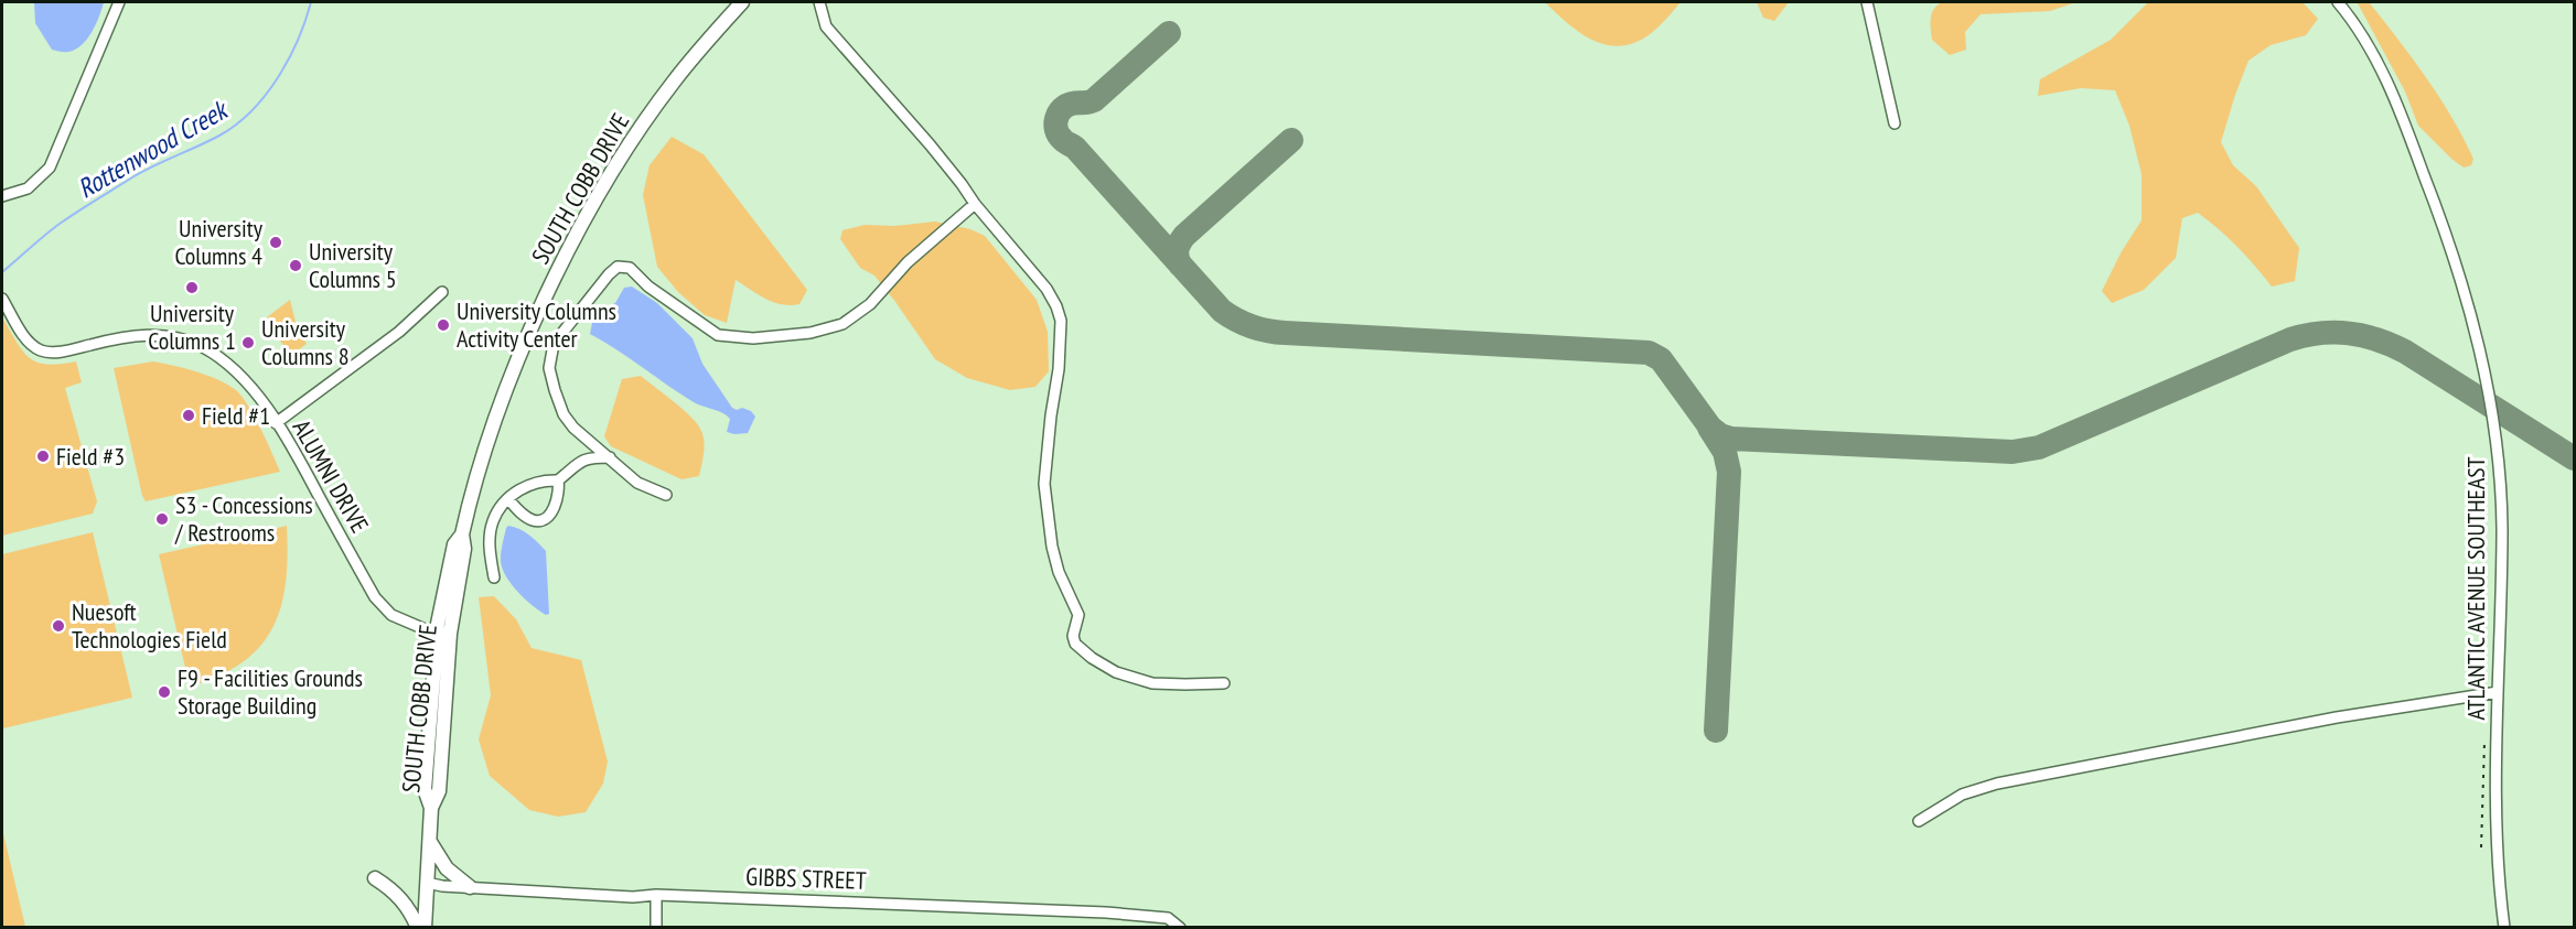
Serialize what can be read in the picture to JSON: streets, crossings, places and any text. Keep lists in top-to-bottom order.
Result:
{
  "streets": {
    "main road": ["SOUTH COBB DRIVE"],
    "street": ["ALUMNI DRIVE", "ATLANTIC AVENUE SOUTHEAST", "GIBBS STREET"]
  },
  "crossings": [
    ["SOUTH COBB DRIVE", "ALUMNI DRIVE"],
    ["SOUTH COBB DRIVE", "GIBBS STREET"]
  ],
  "water": ["Rottenwood Creek"],
  "places": [
    "University Columns 4",
    "University Columns 5",
    "University Columns 1",
    "University Columns Activity Center",
    "University Columns 8",
    "Field #1",
    "Field #3",
    "S3 - Concessions / Restrooms",
    "Nuesoft Technologies Field",
    "F9 - Facilities Grounds Storage Building"
  ]
}
